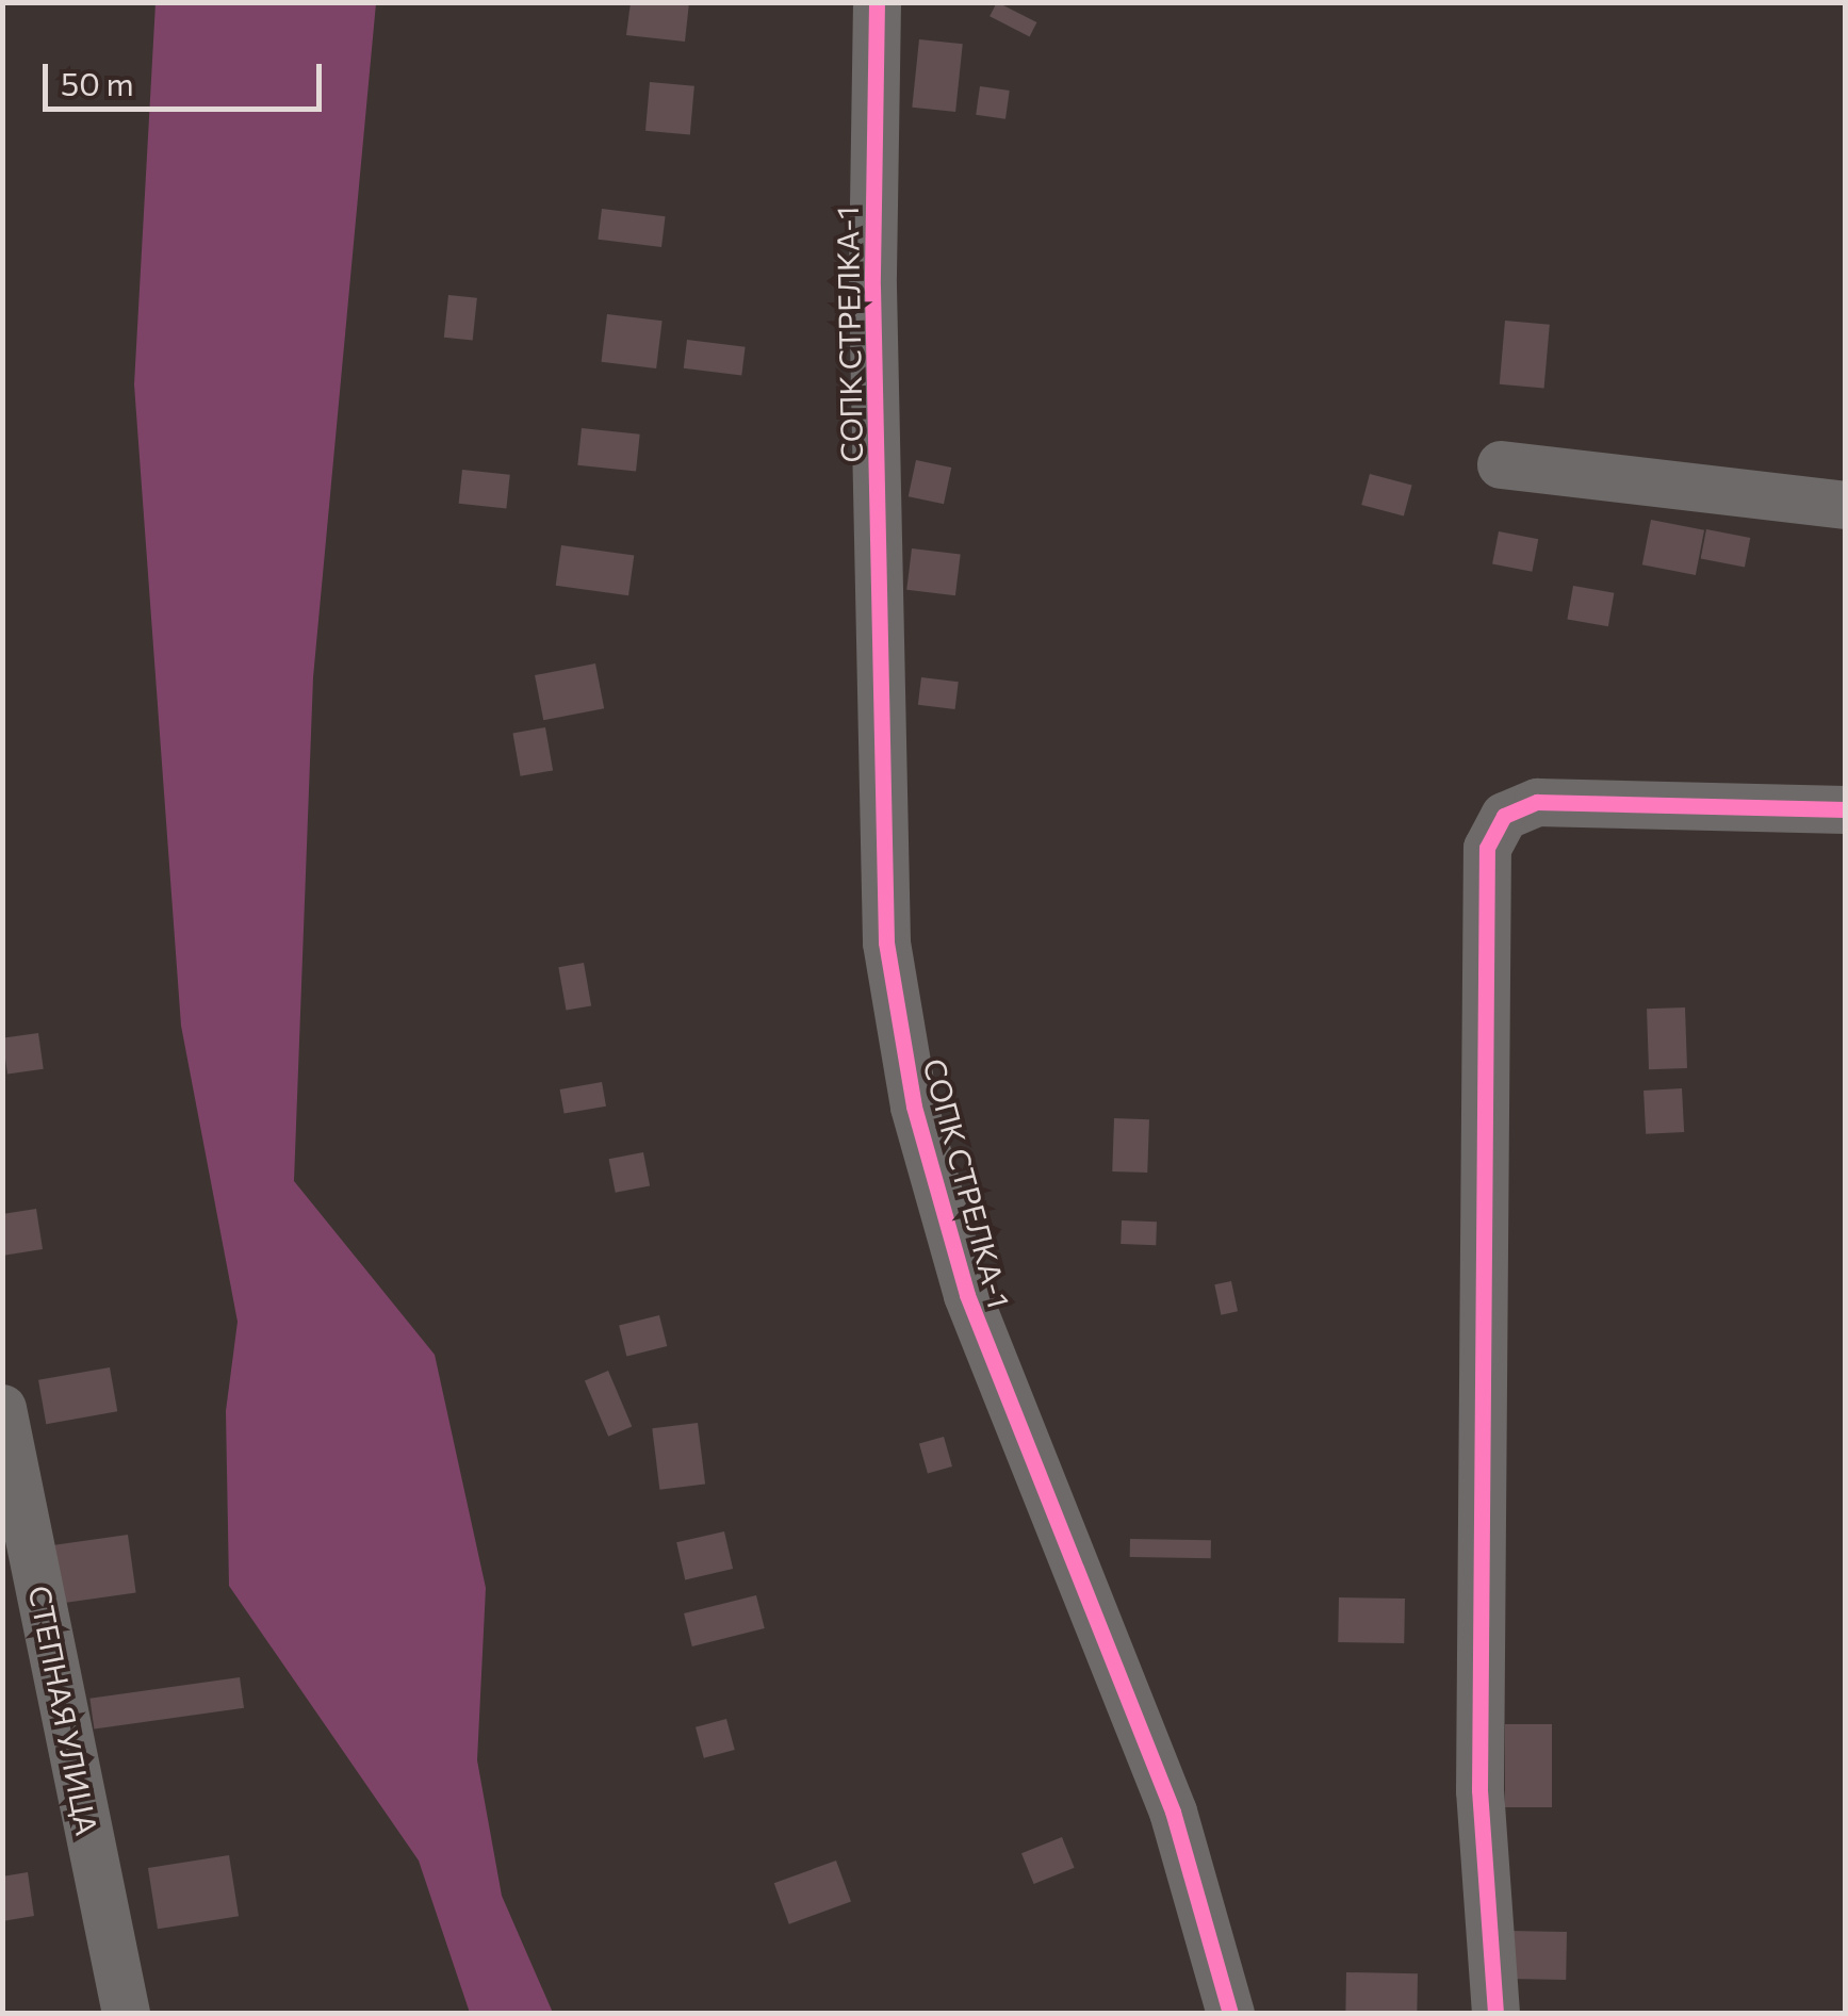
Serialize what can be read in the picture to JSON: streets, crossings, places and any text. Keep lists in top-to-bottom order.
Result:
{
  "streets": {
    "street": ["СОПК СТРЕЛКА-1", "СТЕПНАЯ УЛИЦА"]
  },
  "scale_bar": "50 m"
}
